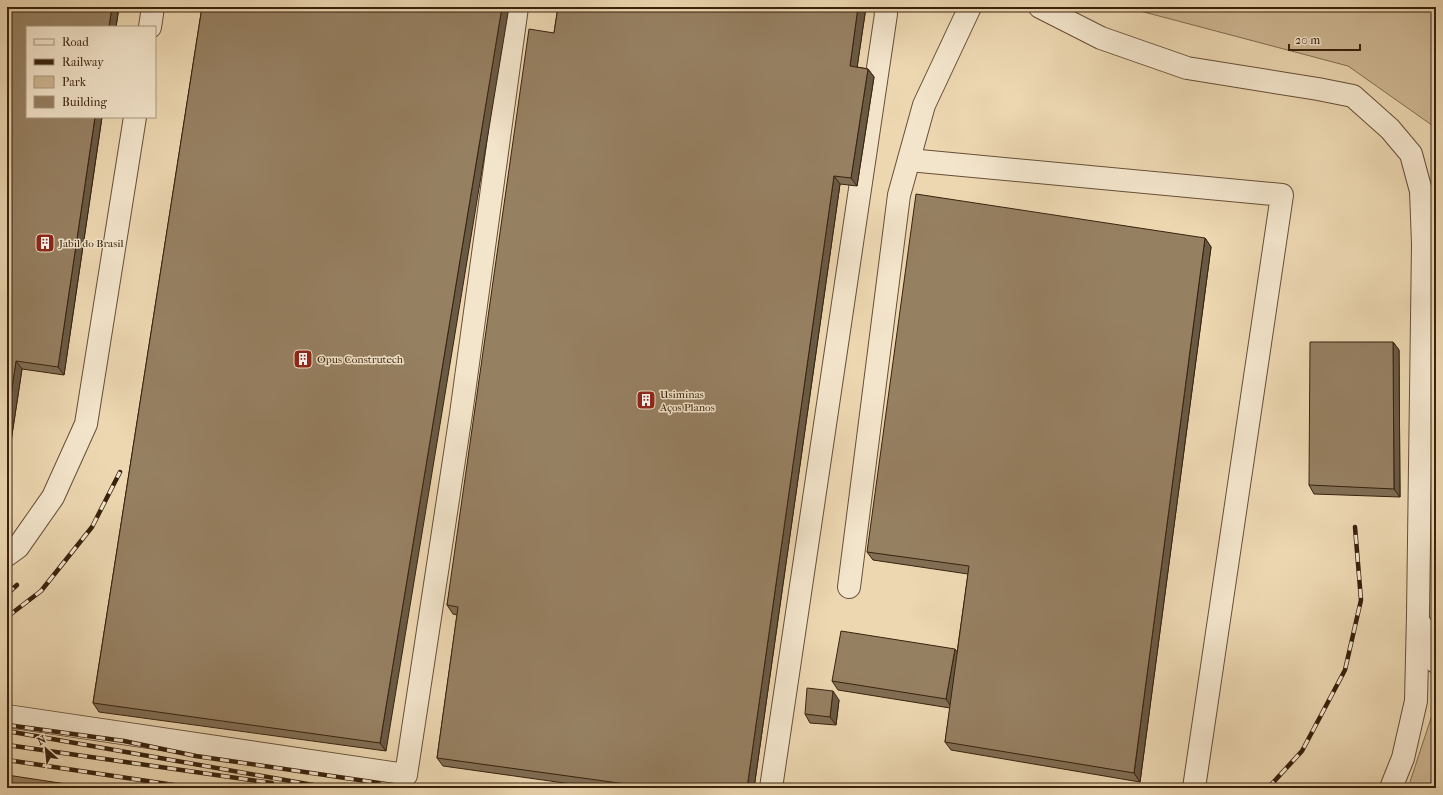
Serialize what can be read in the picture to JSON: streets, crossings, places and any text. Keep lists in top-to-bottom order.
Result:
{
  "places": {
    "building": ["Jabil do Brasil", "Opus Construtech", "Usiminas Aços Planos"]
  },
  "legend": [
    "Road",
    "Railway",
    "Park",
    "Building"
  ],
  "scale_bar": "20 m",
  "north": "top left"
}
